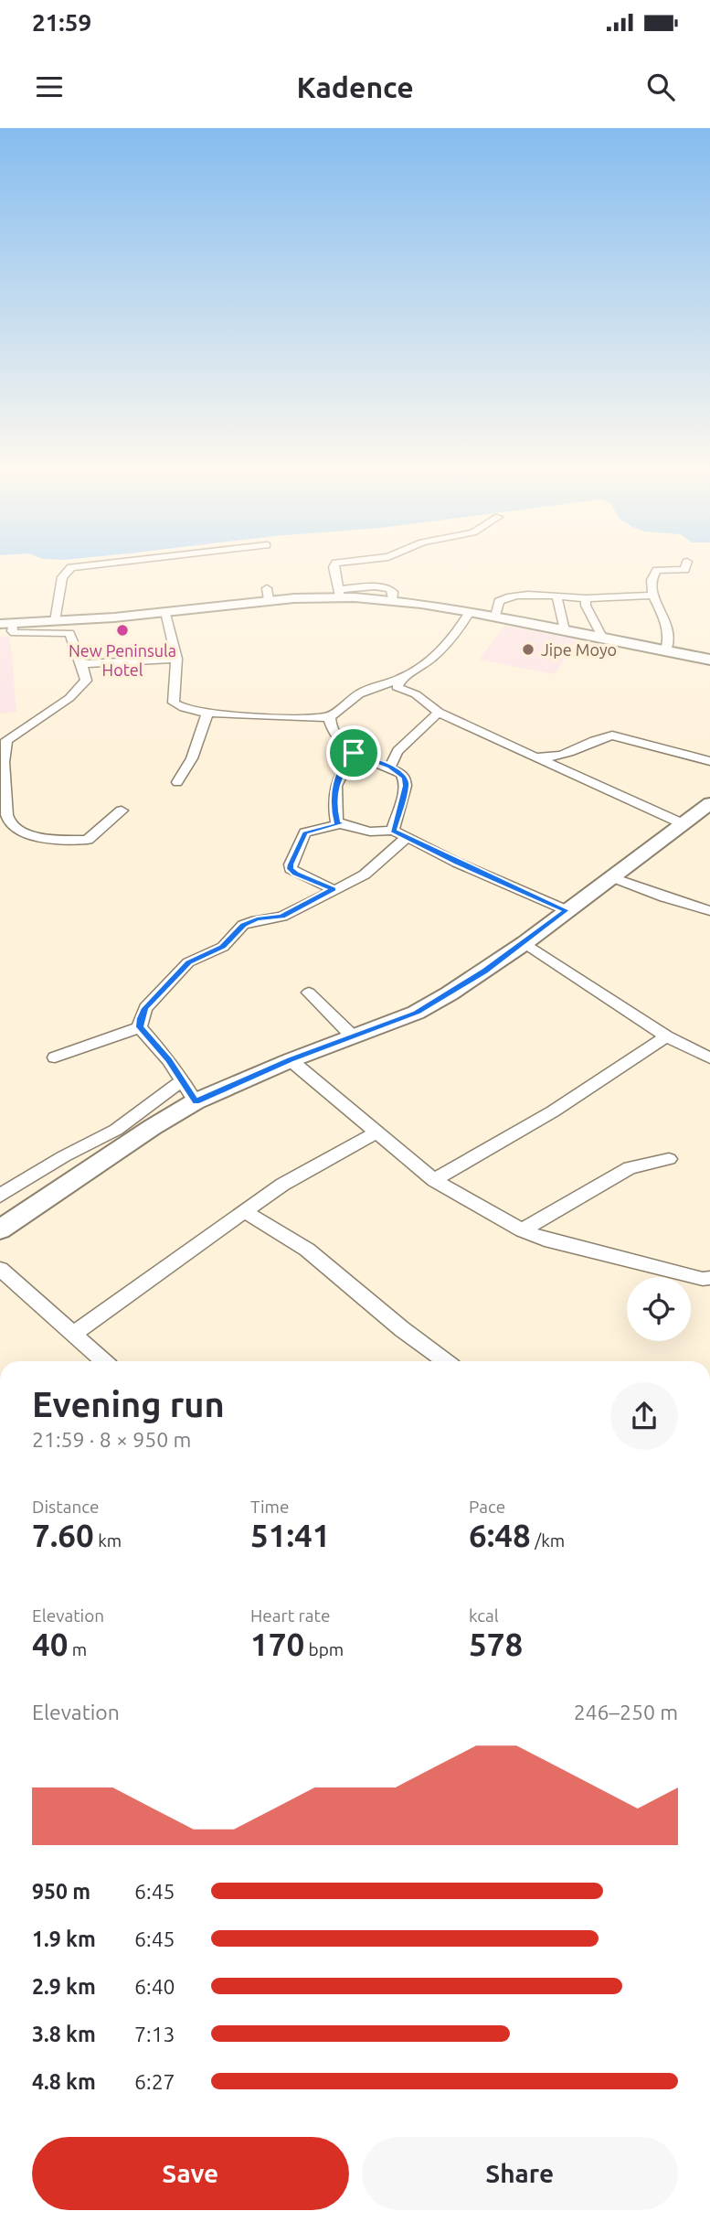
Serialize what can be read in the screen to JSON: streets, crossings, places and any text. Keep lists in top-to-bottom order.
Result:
{
  "places": ["New Peninsula Hotel", "Jipe Moyo"],
  "page": {
    "status": "21:59",
    "header": "Kadence",
    "heading": ["Evening run", "21:59 · 8 × 950 m"],
    "stats": [
      ["Distance", "7.60 km"],
      ["Time", "51:41"],
      ["Pace", "6:48 /km"],
      ["Elevation", "40 m"],
      ["Heart rate", "170 bpm"],
      ["kcal", "578"]
    ],
    "chart": ["Elevation", "246–250 m"],
    "list": [
      {
        "name": "950 m",
        "note": "6:45"
      },
      {
        "name": "1.9 km",
        "note": "6:45"
      },
      {
        "name": "2.9 km",
        "note": "6:40"
      },
      {
        "name": "3.8 km",
        "note": "7:13"
      },
      {
        "name": "4.8 km",
        "note": "6:27"
      }
    ],
    "buttons": ["Save", "Share"]
  }
}
